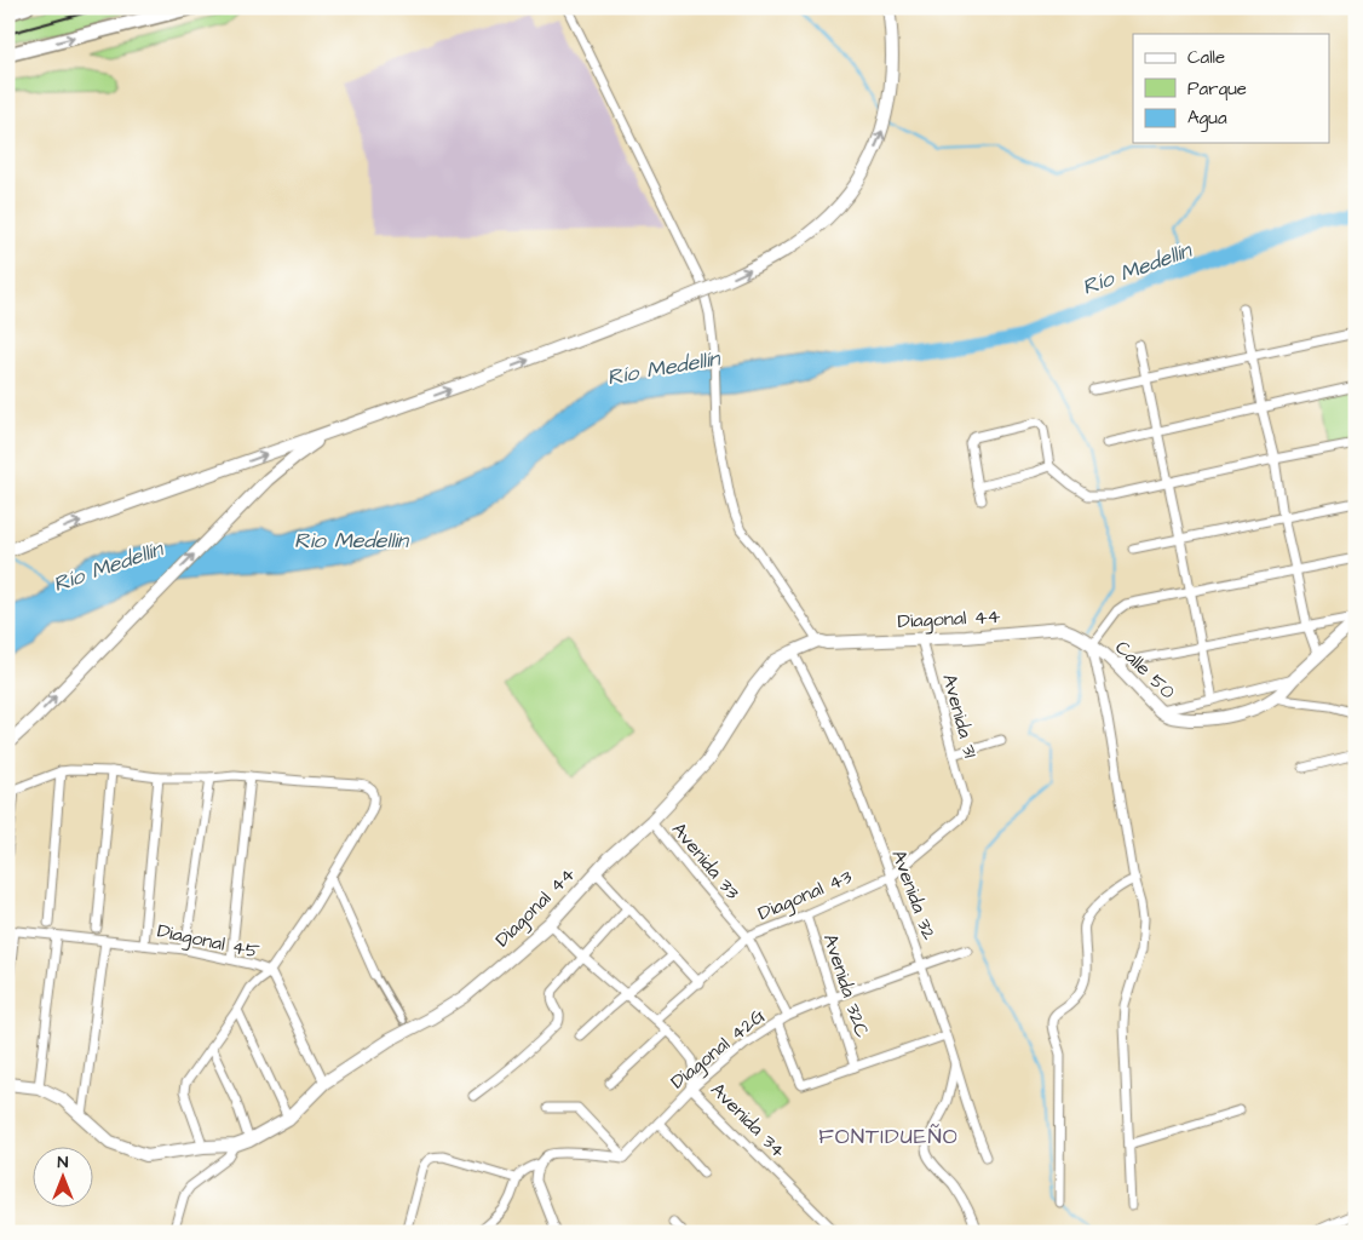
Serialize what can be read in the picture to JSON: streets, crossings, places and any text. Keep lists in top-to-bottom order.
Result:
{
  "streets": {
    "main road": ["Diagonal 44", "Calle 50"],
    "street": [
      "Avenida 31",
      "Avenida 33",
      "Diagonal 43",
      "Avenida 32",
      "Diagonal 45",
      "Avenida 32C",
      "Diagonal 42G",
      "Avenida 34"
    ]
  },
  "crossings": [
    ["Diagonal 44", "Calle 50"],
    ["Diagonal 44", "Avenida 31"],
    ["Diagonal 44", "Avenida 33"],
    ["Diagonal 44", "Avenida 32"],
    ["Diagonal 44", "Avenida 34"],
    ["Avenida 31", "Diagonal 43"],
    ["Avenida 33", "Diagonal 43"],
    ["Avenida 33", "Diagonal 42G"],
    ["Diagonal 43", "Avenida 32"],
    ["Diagonal 43", "Avenida 32C"],
    ["Diagonal 43", "Avenida 34"],
    ["Avenida 32", "Diagonal 42G"],
    ["Avenida 32C", "Diagonal 42G"],
    ["Diagonal 42G", "Avenida 34"]
  ],
  "districts": ["FONTIDUEÑO"],
  "water": ["Río Medellín", "Rio Medellin"],
  "legend": ["Calle", "Parque", "Agua"],
  "north": "top"
}
